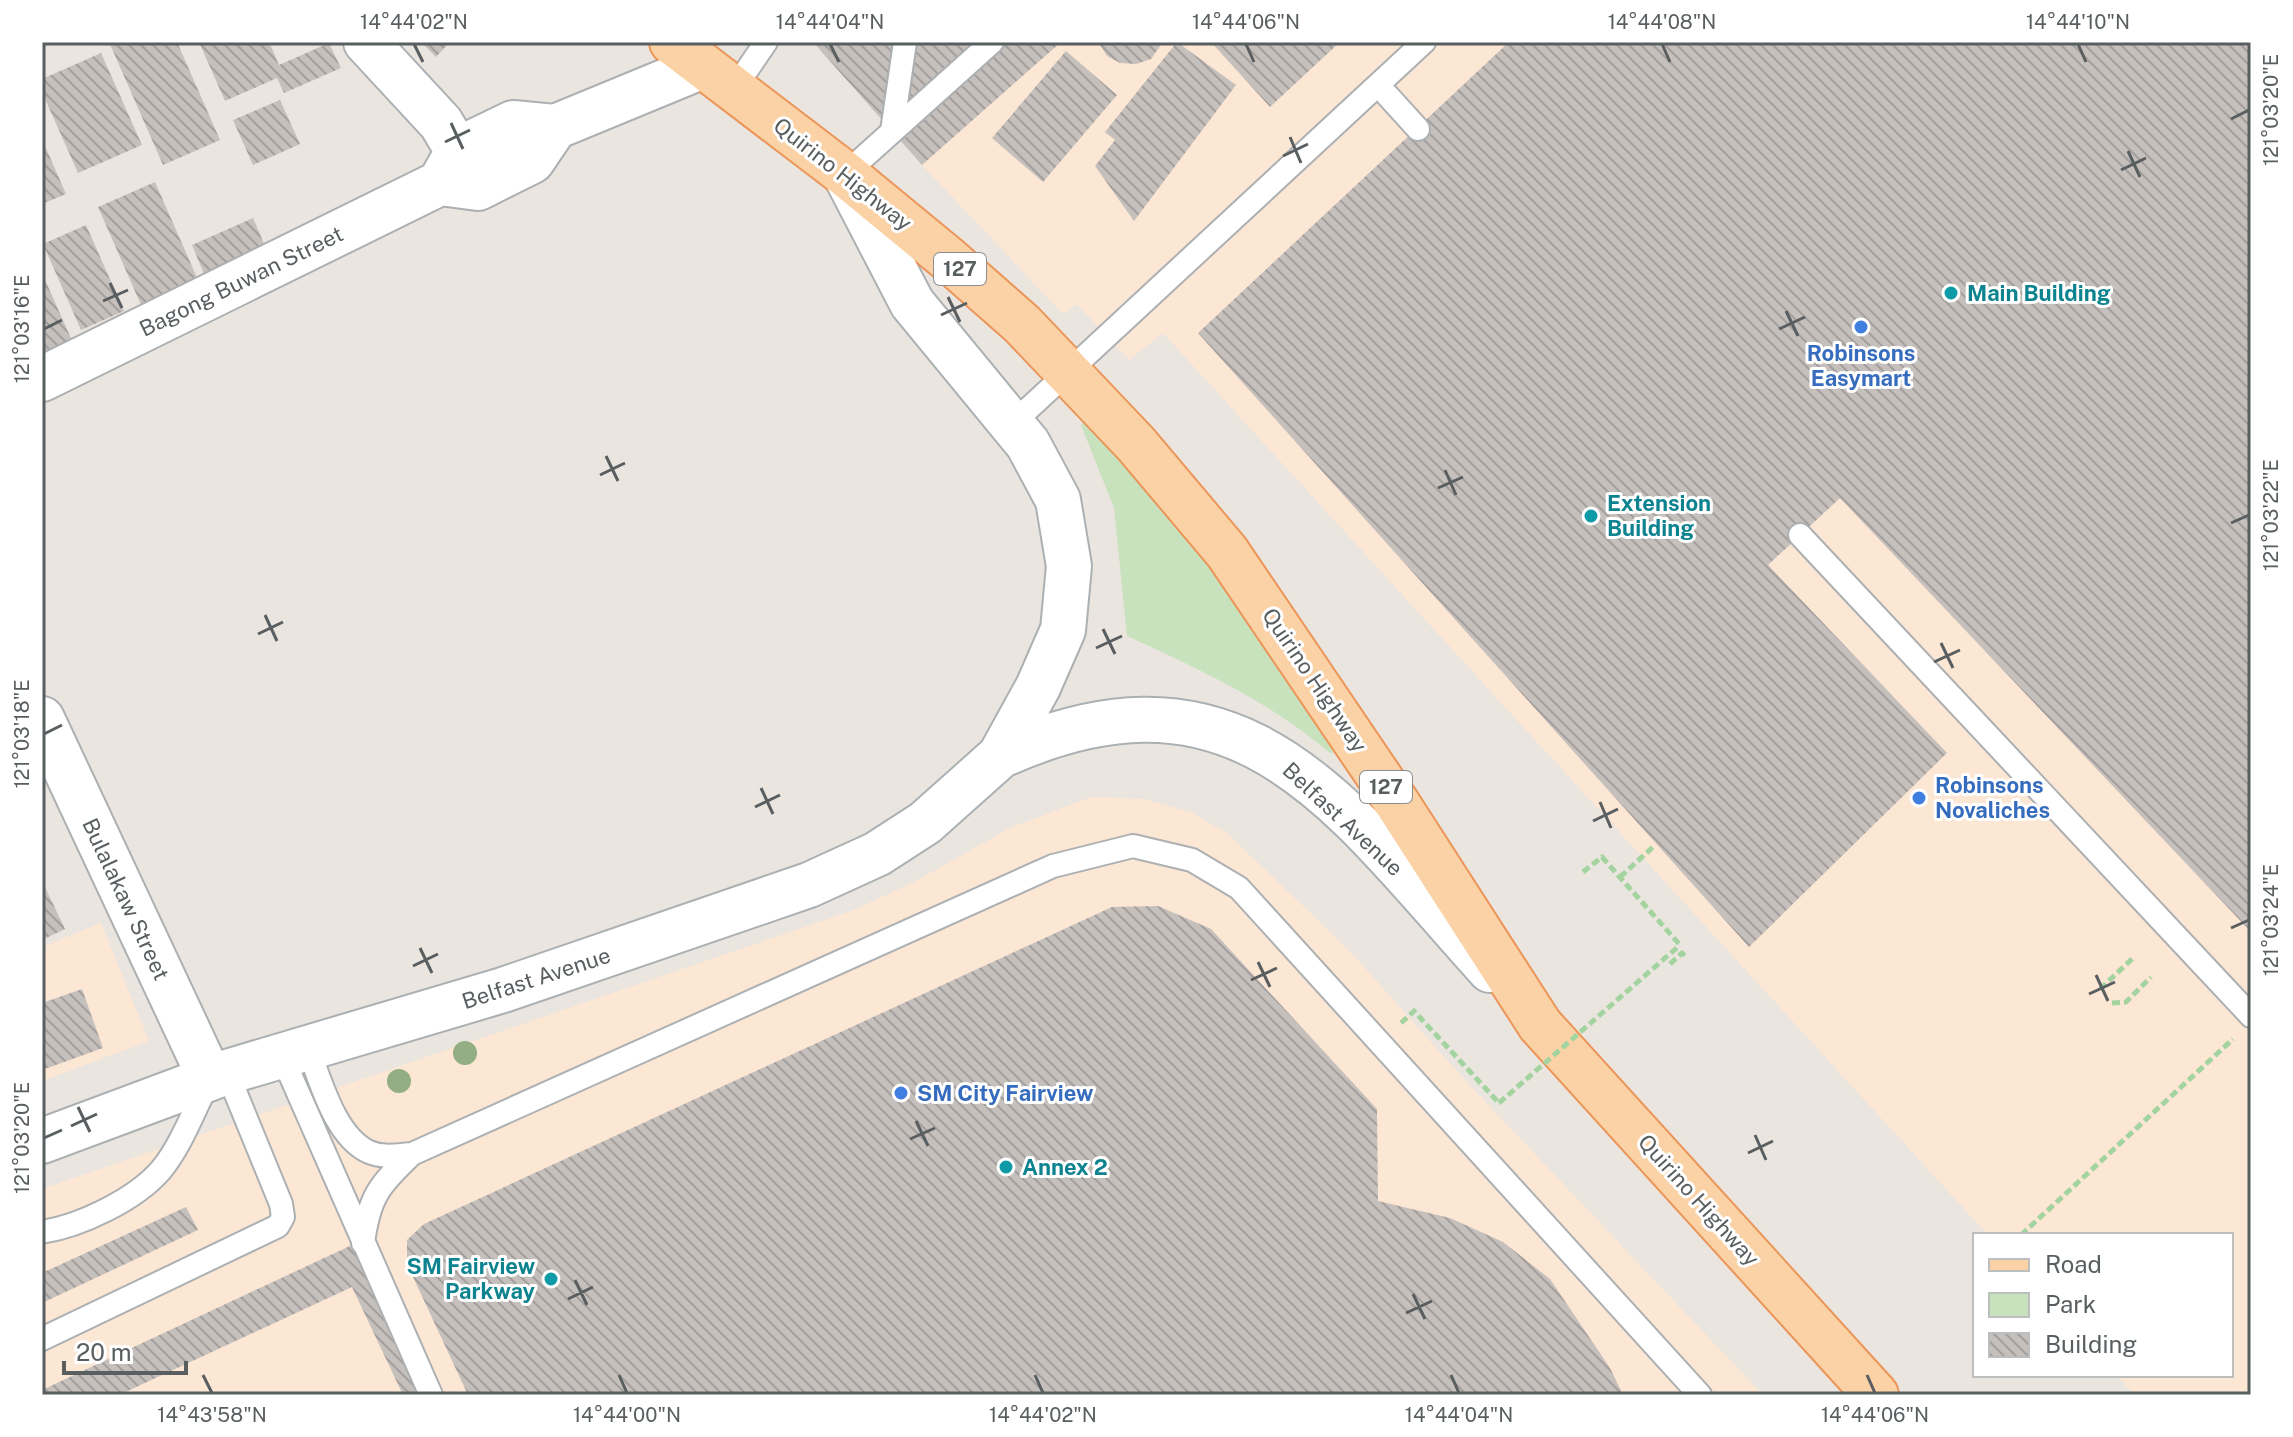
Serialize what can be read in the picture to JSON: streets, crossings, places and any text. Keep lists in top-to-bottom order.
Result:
{
  "streets": {
    "main road": [
      "Quirino Highway",
      "127",
      "Bagong Buwan Street",
      "Belfast Avenue",
      "Bulalakaw Street"
    ]
  },
  "crossings": [
    ["Quirino Highway", "Bagong Buwan Street"],
    ["Quirino Highway", "Belfast Avenue"],
    ["Belfast Avenue", "Bulalakaw Street"]
  ],
  "places": [
    "Main Building",
    "Robinsons Easymart",
    "Extension Building",
    "Robinsons Novaliches",
    "SM City Fairview",
    "Annex 2",
    "SM Fairview Parkway"
  ],
  "legend": ["Road", "Park", "Building"],
  "scale_bar": "20 m",
  "coordinates": [
    "14°44'02\"N",
    "14°44'04\"N",
    "14°44'06\"N",
    "14°44'08\"N",
    "14°44'10\"N",
    "121°03'20\"E",
    "121°03'16\"E",
    "121°03'22\"E",
    "121°03'18\"E",
    "121°03'24\"E",
    "14°43'58\"N",
    "14°44'00\"N"
  ]
}
